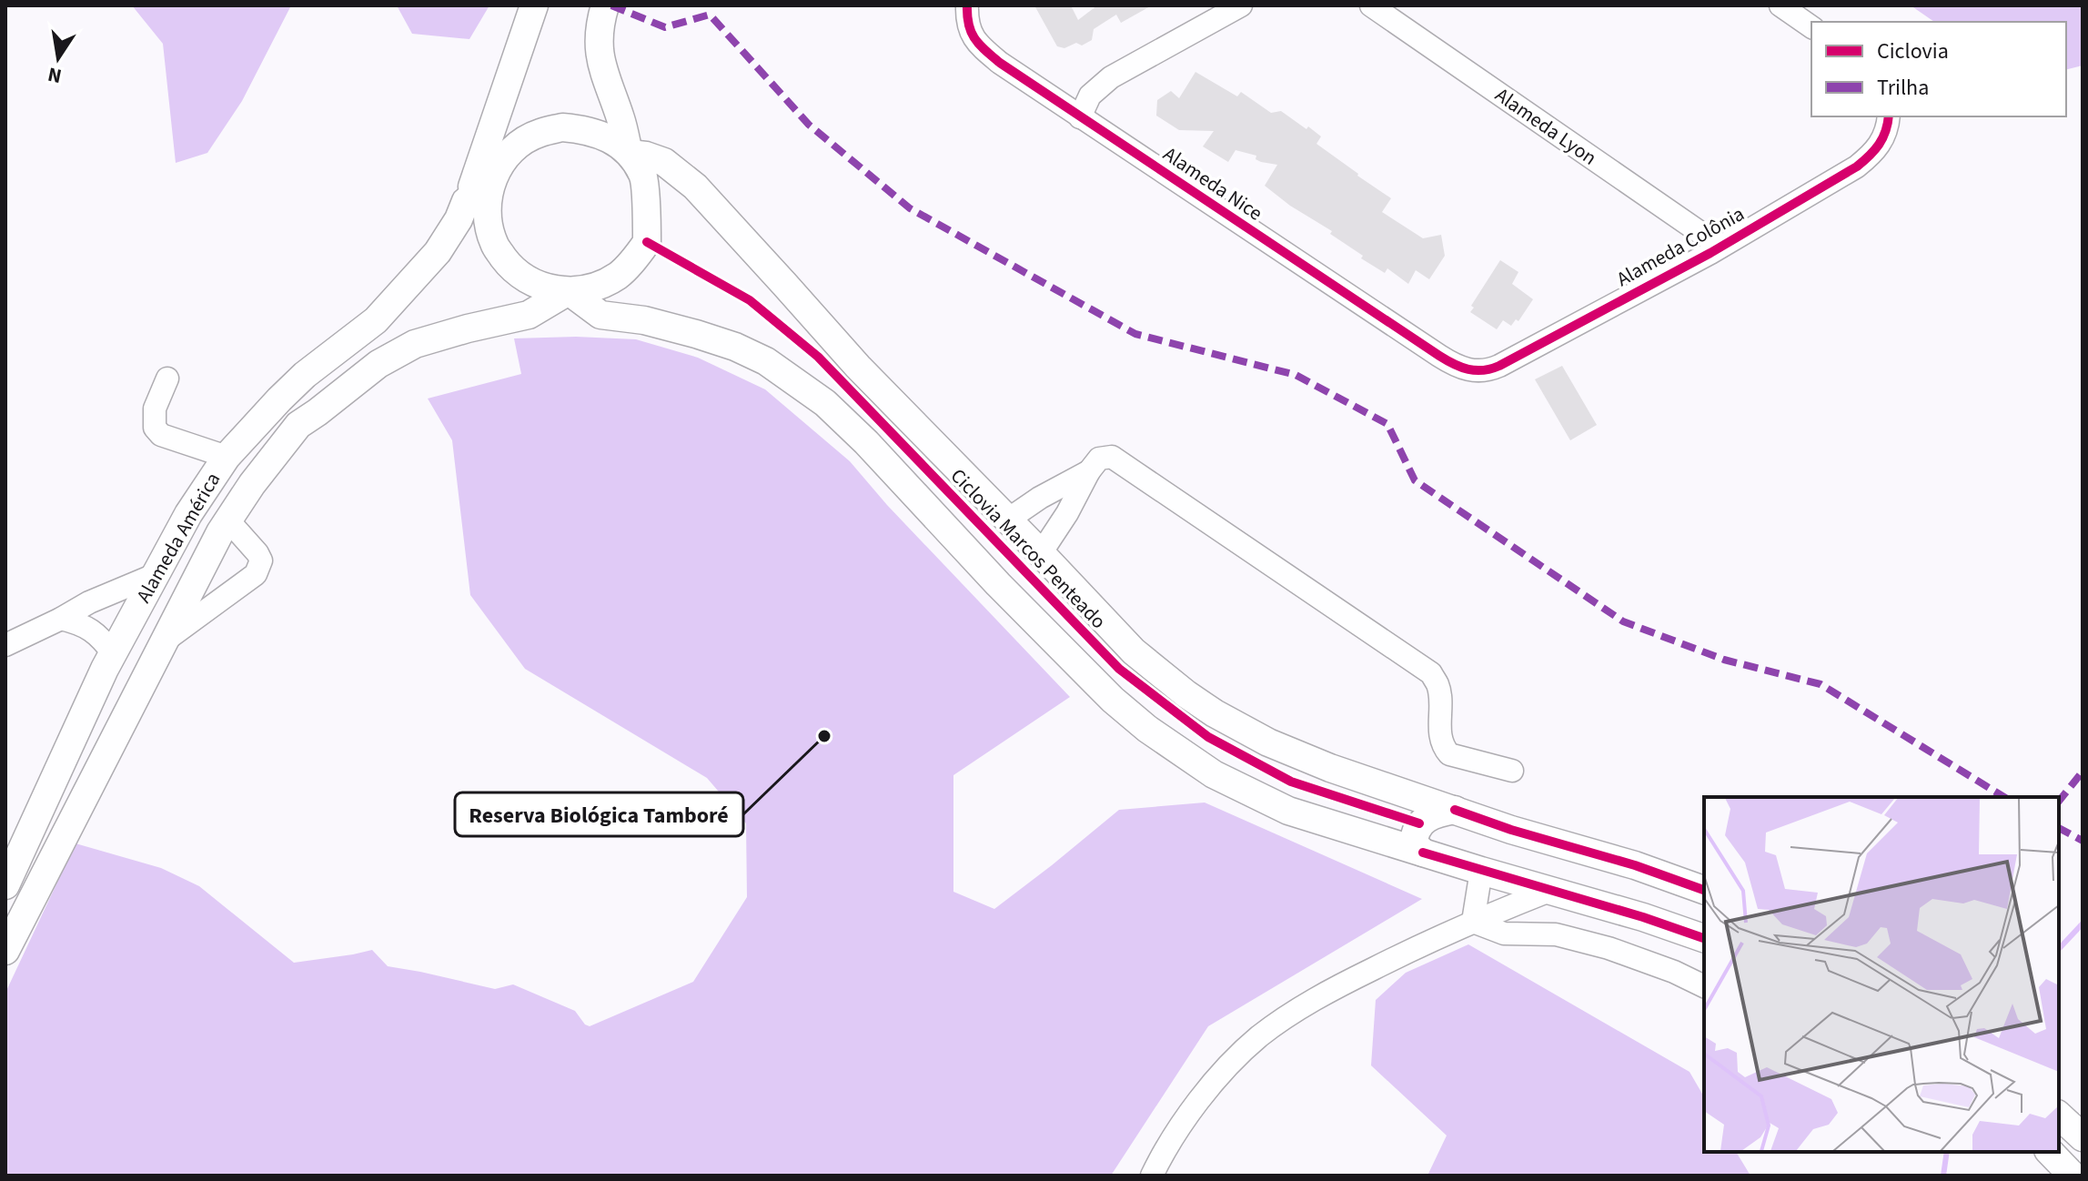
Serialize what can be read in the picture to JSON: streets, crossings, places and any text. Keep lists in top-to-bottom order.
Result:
{
  "streets": {
    "main road": ["Alameda América"],
    "street": ["Alameda Lyon", "Alameda Nice", "Alameda Colônia"],
    "cycle path": ["Ciclovia Marcos Penteado"]
  },
  "crossings": [
    ["Alameda Lyon", "Alameda Colônia"],
    ["Alameda Nice", "Alameda Colônia"]
  ],
  "places": ["Reserva Biológica Tamboré"],
  "legend": ["Ciclovia", "Trilha"],
  "north": "bottom"
}
